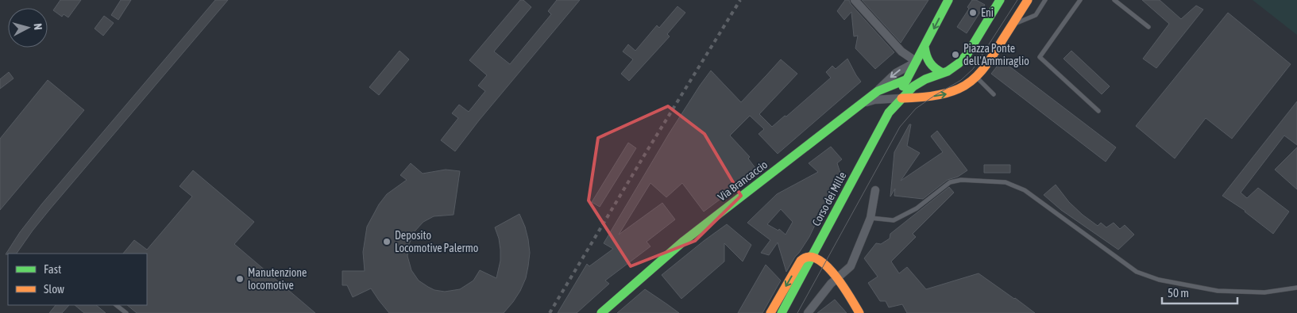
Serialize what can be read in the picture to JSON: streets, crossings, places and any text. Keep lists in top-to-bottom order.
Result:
{
  "streets": {
    "street": ["Via Brancaccio", "Corso dei Mille"]
  },
  "places": [
    "Eni",
    "Piazza Ponte dell'Ammiraglio",
    "Deposito Locomotive Palermo",
    "Manutenzione locomotive"
  ],
  "legend": ["Fast", "Slow"],
  "scale_bar": "50 m",
  "north": "right"
}
